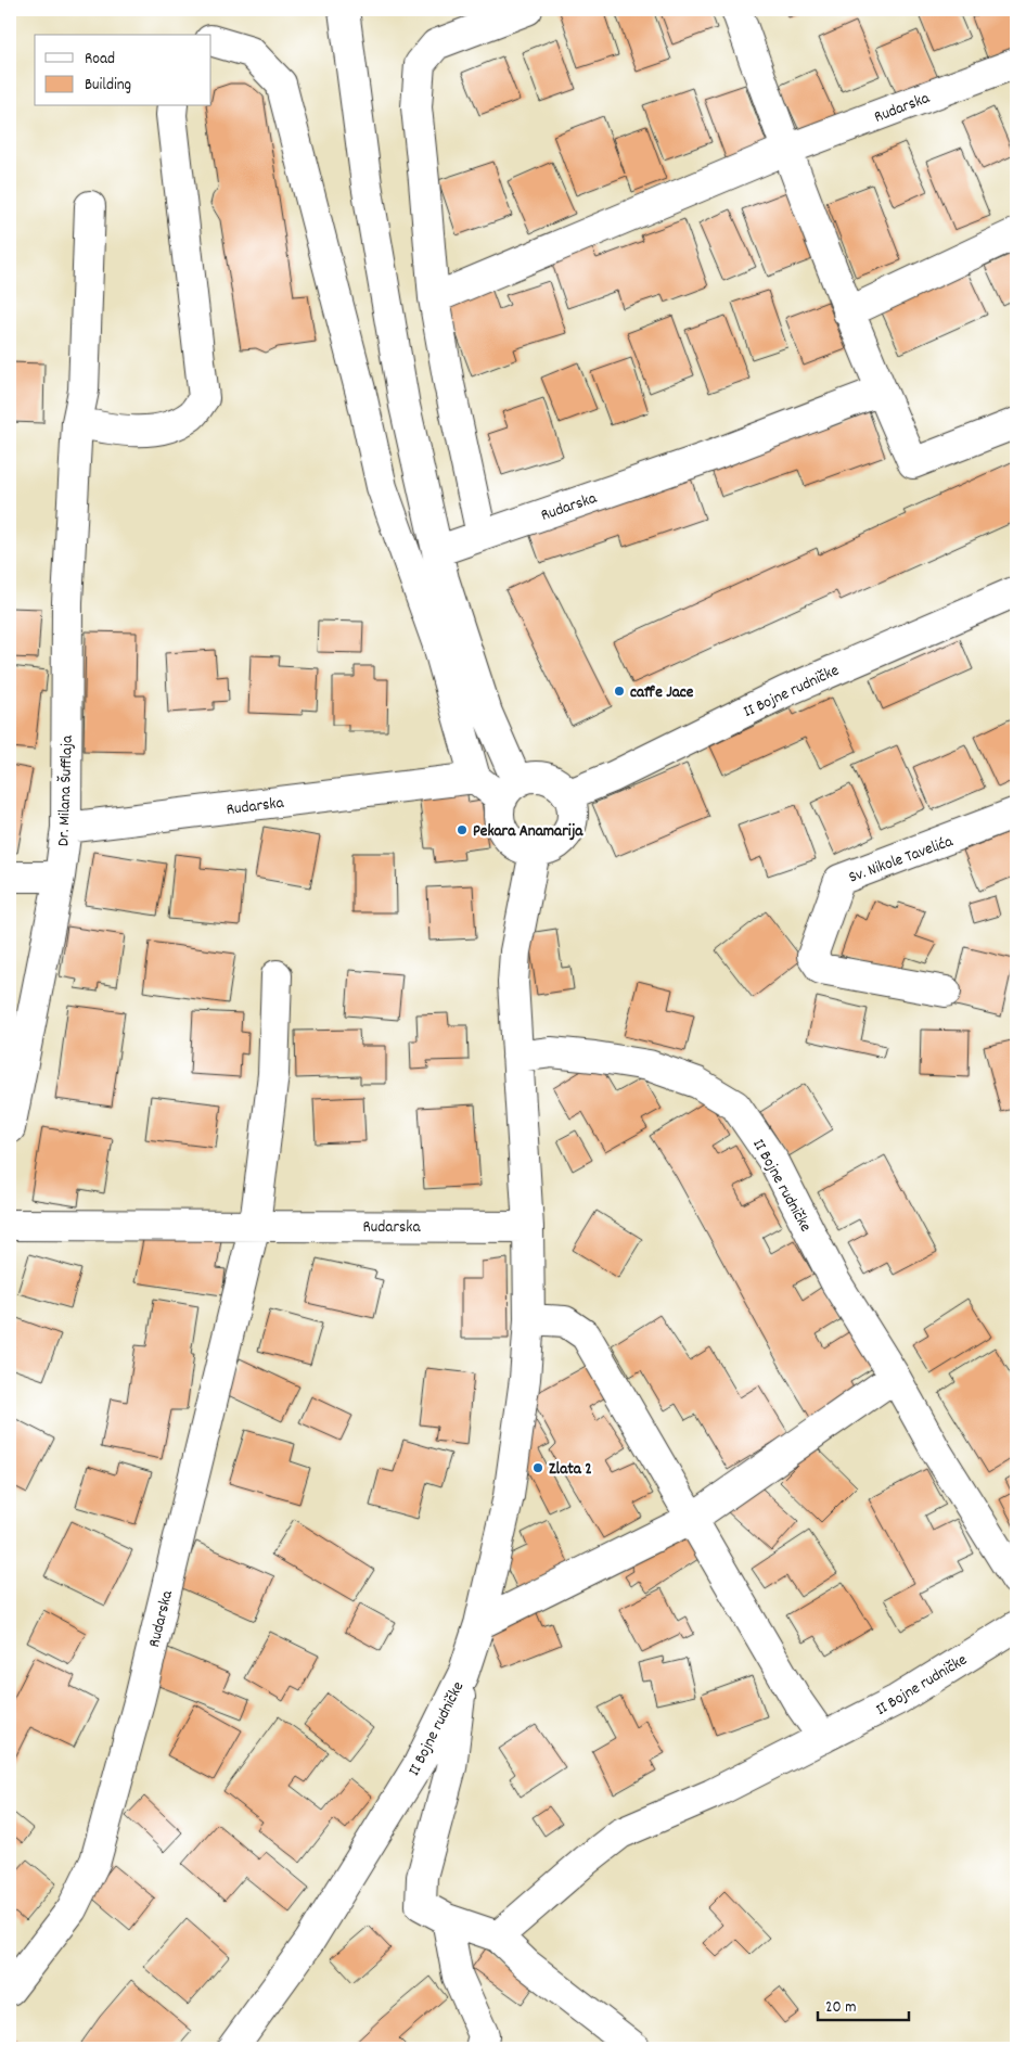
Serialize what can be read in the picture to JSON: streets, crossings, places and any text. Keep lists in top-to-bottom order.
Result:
{
  "streets": {
    "street": [
      "Rudarska",
      "II Bojne rudničke",
      "Dr. Milana Šufflaja",
      "Sv. Nikole Tavelića"
    ]
  },
  "crossings": [
    ["Rudarska", "Dr. Milana Šufflaja"]
  ],
  "places": ["caffe Jace", "Pekara Anamarija", "Zlata 2"],
  "legend": ["Road", "Building"],
  "scale_bar": "20 m"
}
